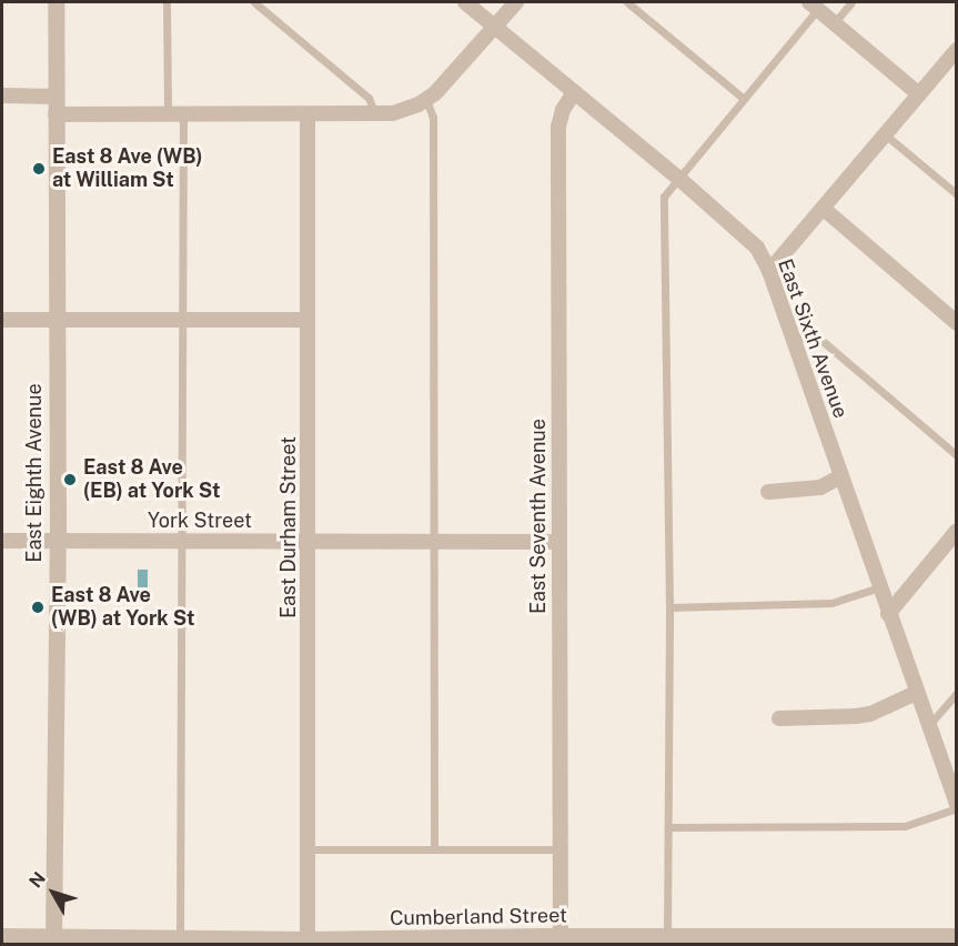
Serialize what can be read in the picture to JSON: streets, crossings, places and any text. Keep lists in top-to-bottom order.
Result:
{
  "streets": {
    "street": [
      "East Sixth Avenue",
      "East Eighth Avenue",
      "East Seventh Avenue",
      "York Street",
      "East Durham Street",
      "Cumberland Street"
    ]
  },
  "crossings": [
    ["East Sixth Avenue", "East Seventh Avenue"],
    ["East Eighth Avenue", "York Street"],
    ["East Eighth Avenue", "Cumberland Street"],
    ["East Seventh Avenue", "York Street"],
    ["East Seventh Avenue", "Cumberland Street"],
    ["York Street", "East Durham Street"],
    ["East Durham Street", "Cumberland Street"]
  ],
  "places": ["East 8 Ave (WB) at William St", "East 8 Ave (EB) at York St", "East 8 Ave (WB) at York St"],
  "north": "top left"
}
